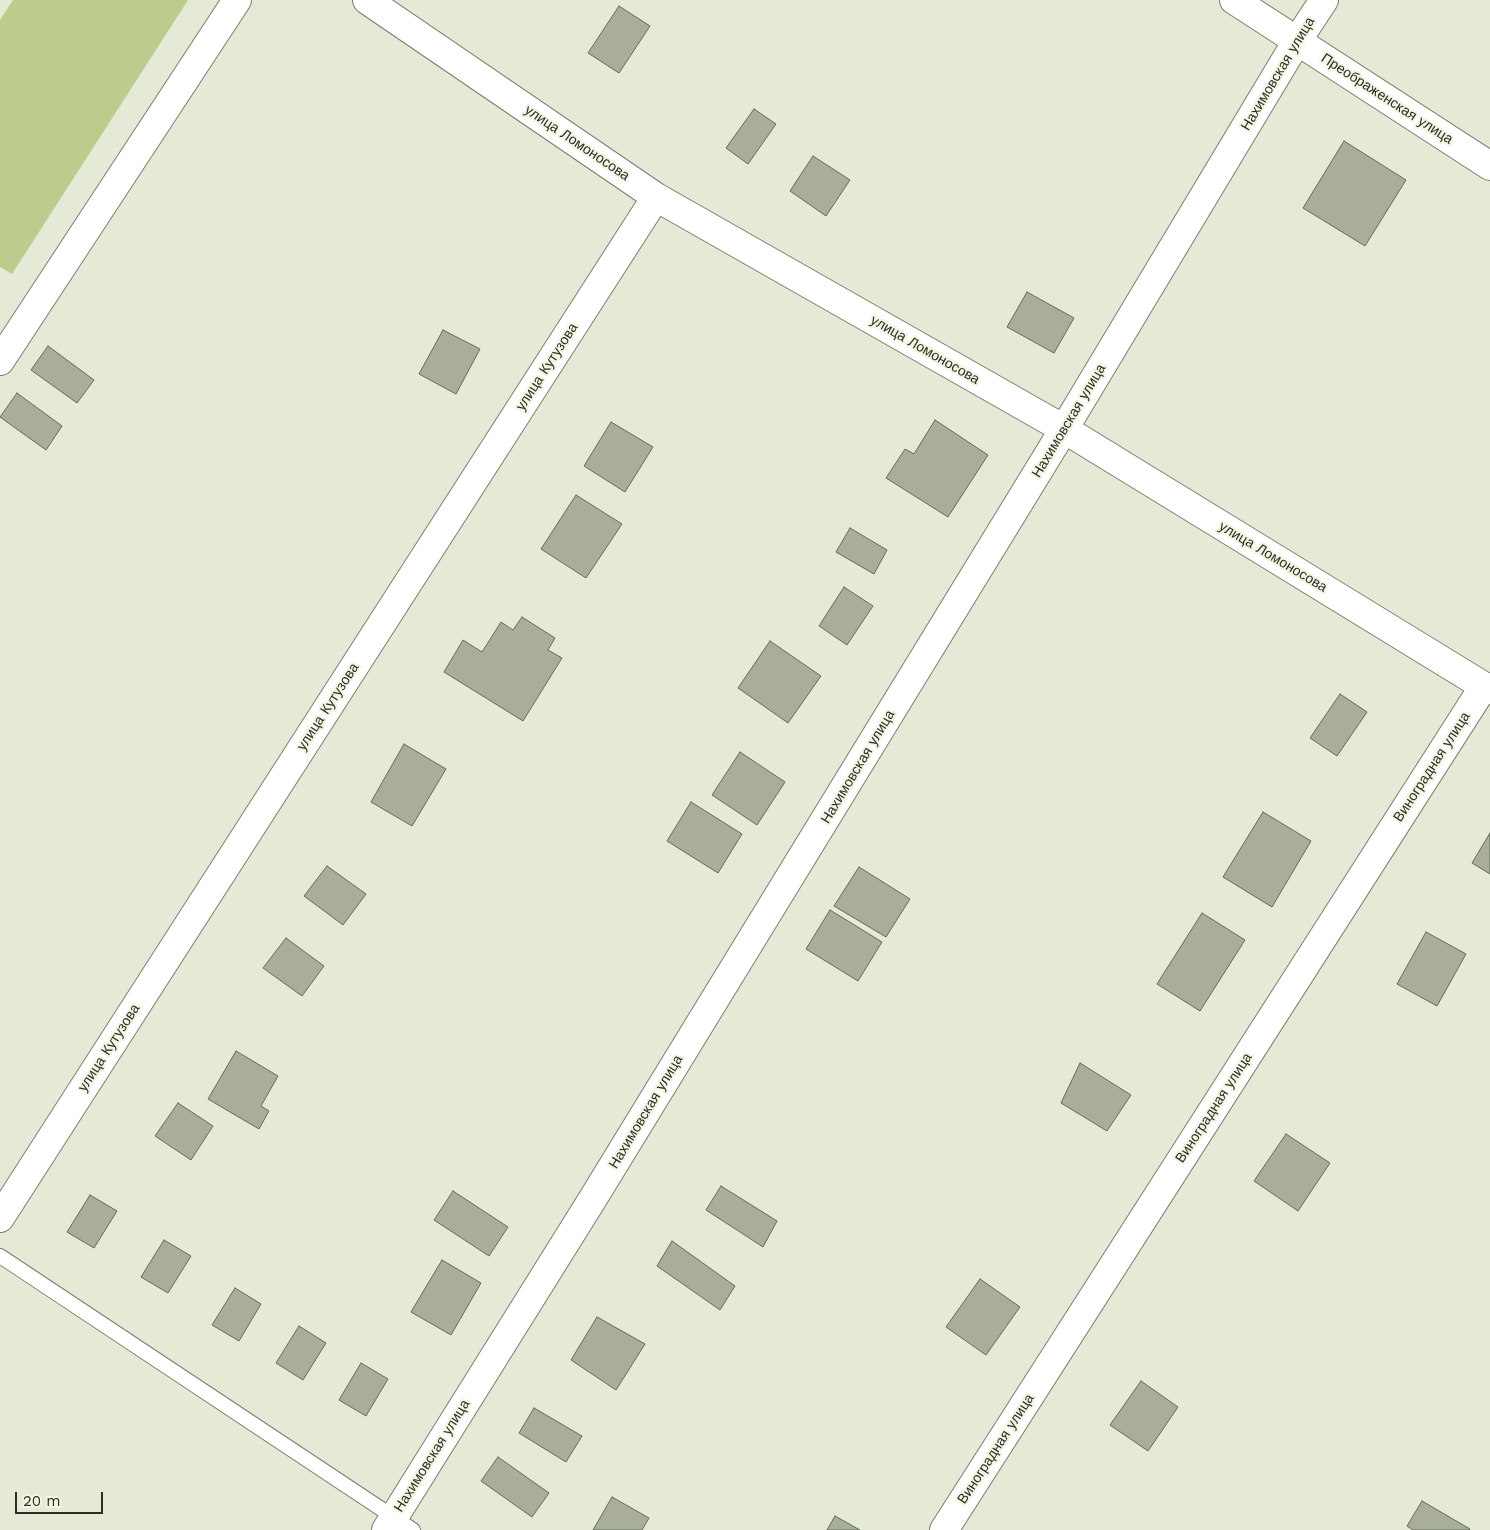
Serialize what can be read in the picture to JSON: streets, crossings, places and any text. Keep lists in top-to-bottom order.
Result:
{
  "streets": {
    "street": [
      "Нахимовская улица",
      "Преображенская улица",
      "улица Ломоносова",
      "улица Кутузова",
      "Виноградная улица"
    ]
  },
  "crossings": [
    ["Нахимовская улица", "Преображенская улица"],
    ["Нахимовская улица", "улица Ломоносова"],
    ["улица Ломоносова", "улица Кутузова"],
    ["улица Ломоносова", "Виноградная улица"]
  ],
  "scale_bar": "20 m"
}
